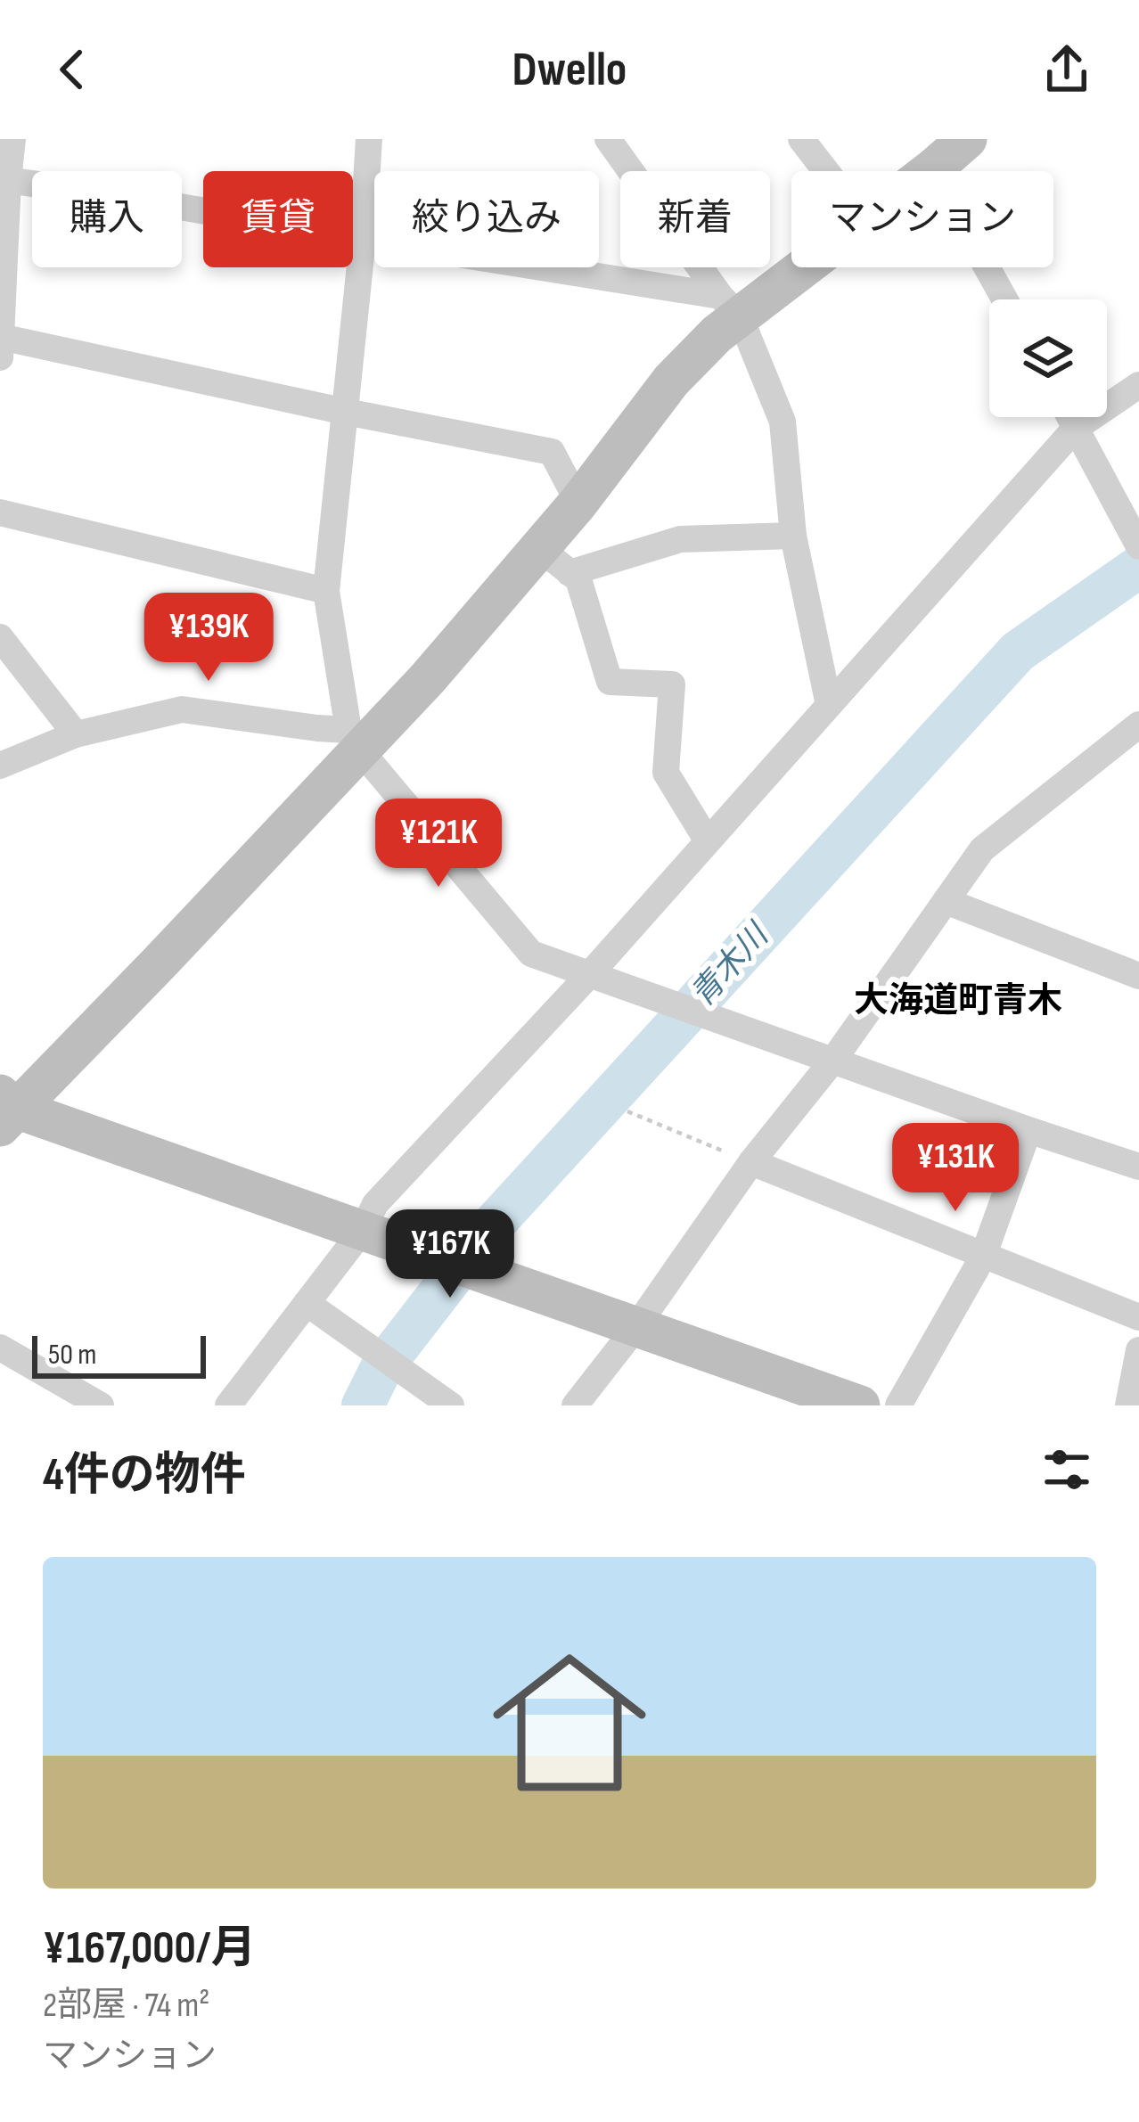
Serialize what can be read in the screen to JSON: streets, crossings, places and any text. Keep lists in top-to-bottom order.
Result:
{
  "districts": ["大海道町青木"],
  "water": ["青木川"],
  "scale_bar": "50 m",
  "page": {
    "header": "Dwello",
    "chip": [
      "購入",
      "賃貸",
      "絞り込み",
      "新着",
      "マンション"
    ],
    "price": [
      "¥139K",
      "¥121K",
      "¥131K",
      "¥167K"
    ],
    "scale": "50 m",
    "heading": "4件の物件",
    "list": [
      {
        "name": "¥167,000/月",
        "note": "2部屋 · 74 m² · マンション"
      }
    ]
  }
}
